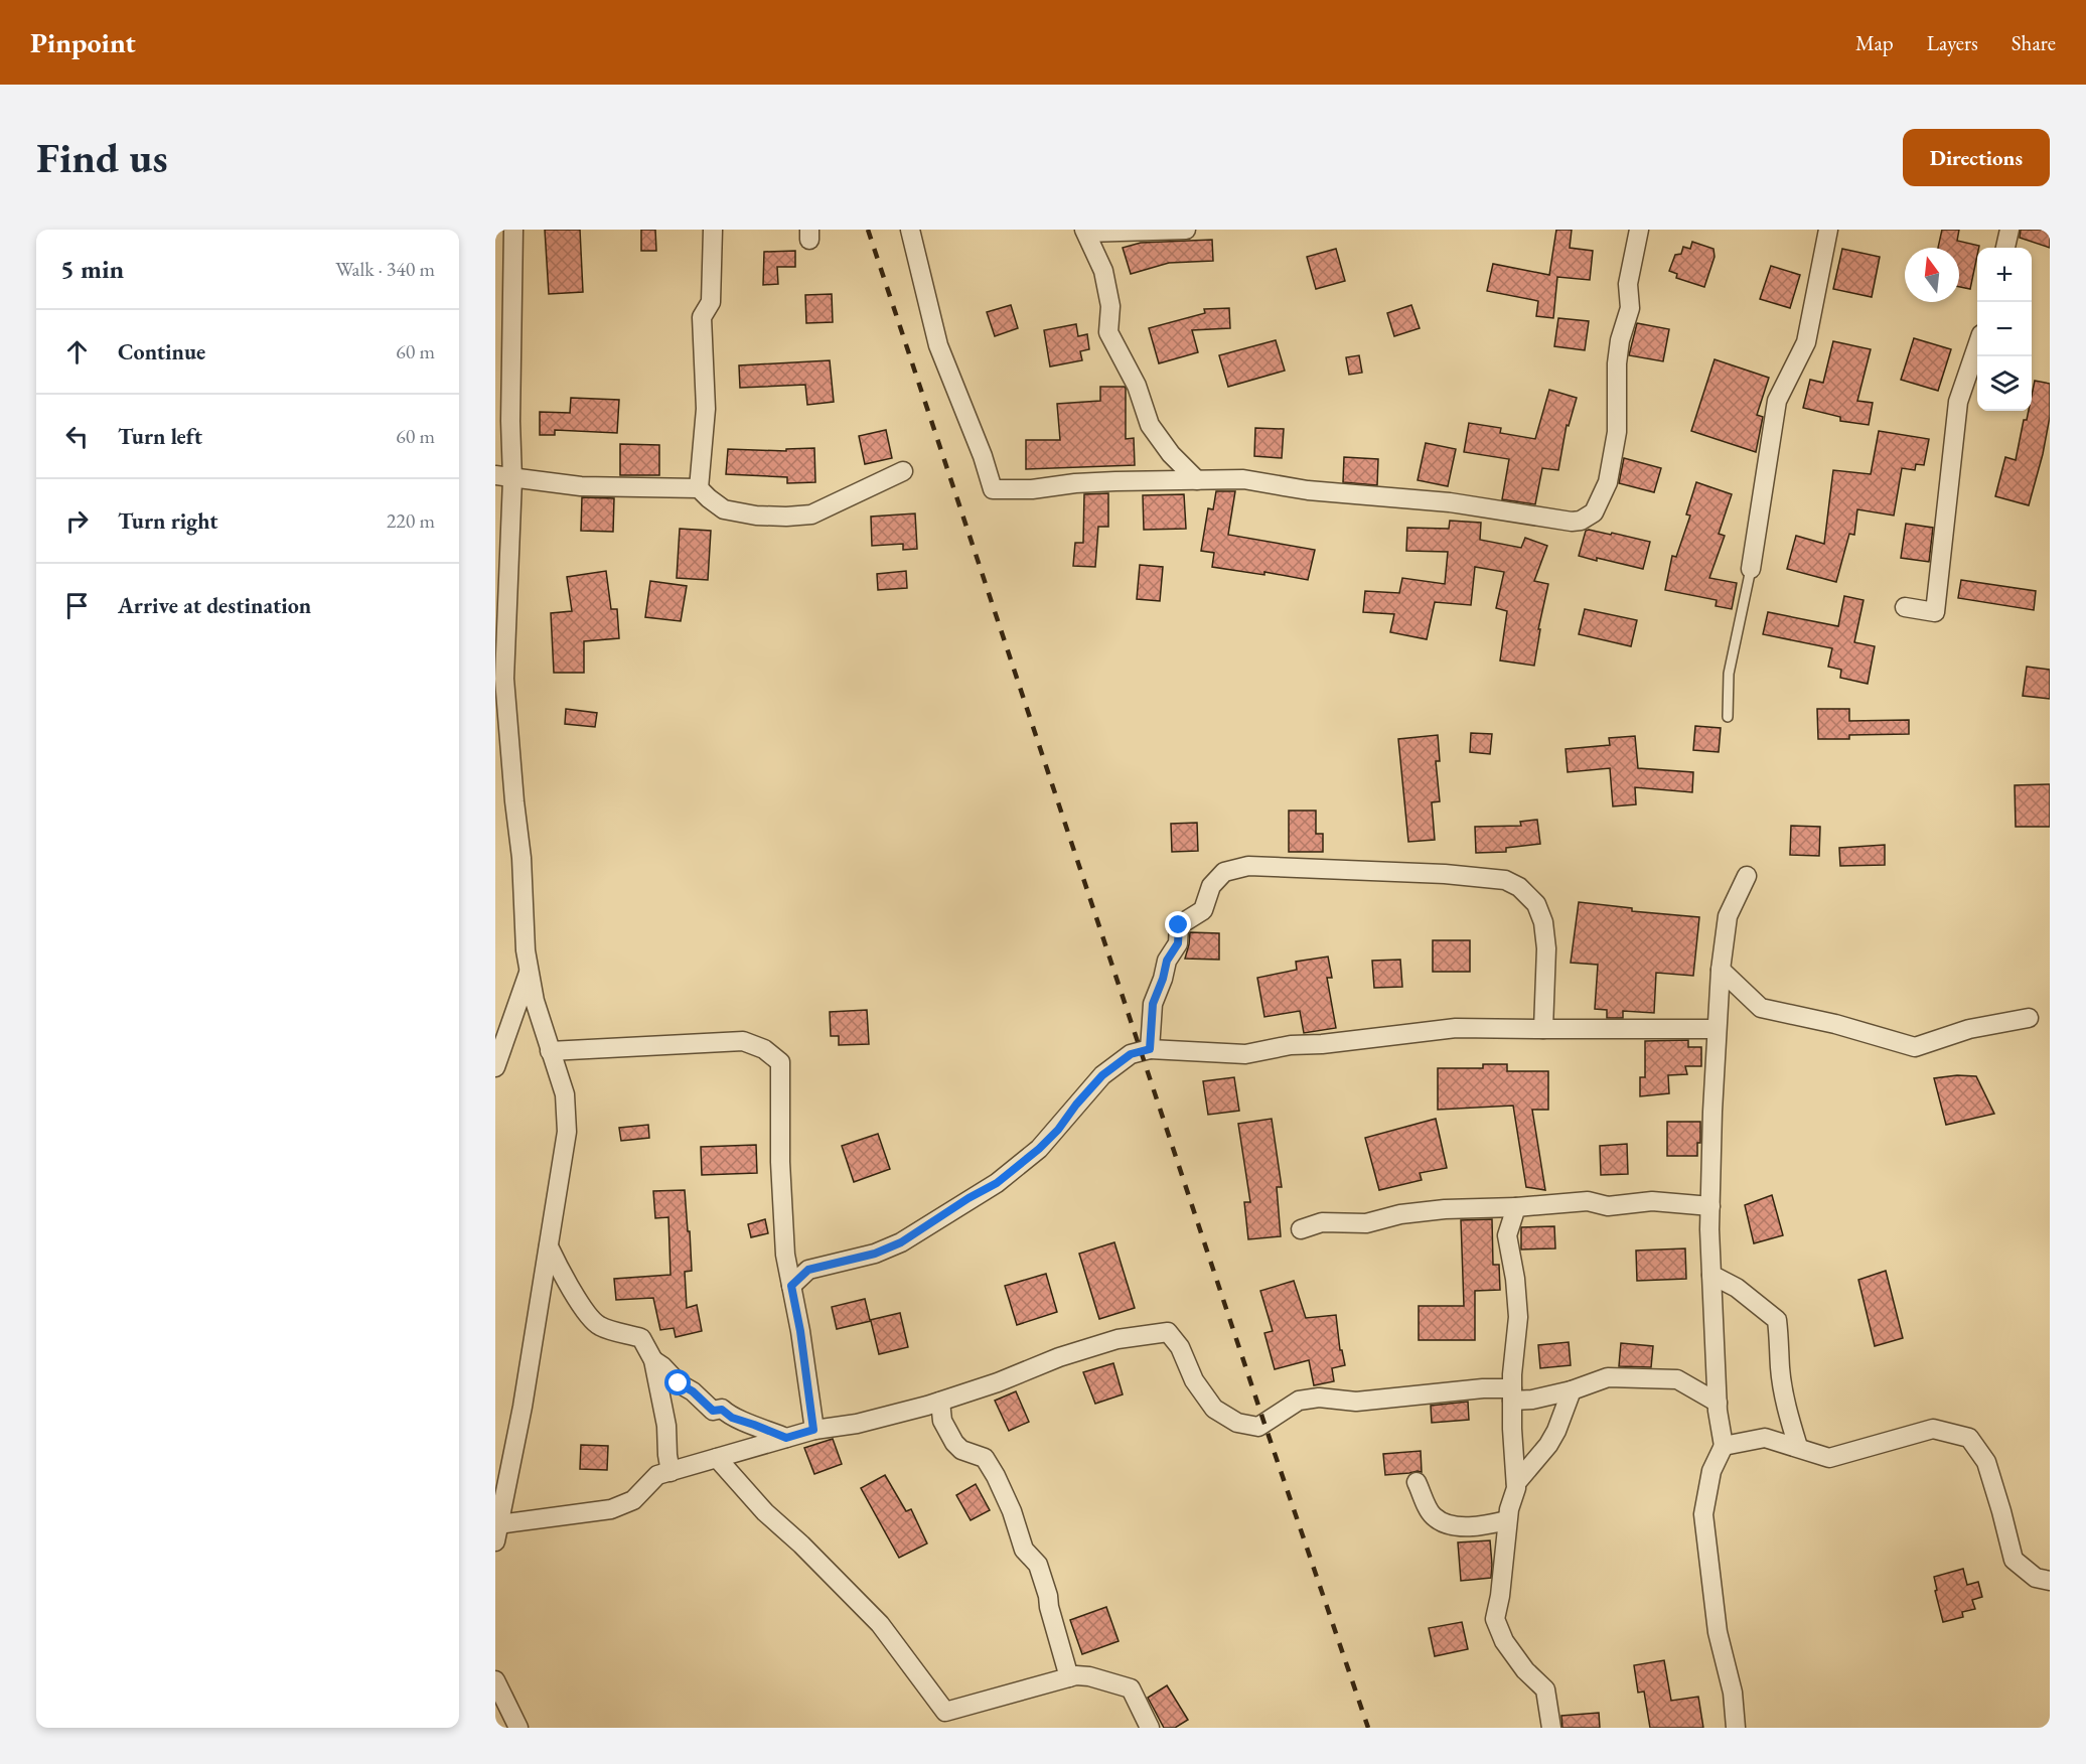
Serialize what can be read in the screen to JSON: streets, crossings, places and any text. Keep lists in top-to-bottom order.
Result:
{
  "north": "top",
  "page": {
    "header": "Pinpoint",
    "nav": ["Map", "Layers", "Share"],
    "buttons": "Directions",
    "title": "Find us",
    "heading": ["5 min", "Walk · 340 m"],
    "map_buttons": ["+", "−"],
    "list": [
      ["Continue", "60 m"],
      ["Turn left", "60 m"],
      ["Turn right", "220 m"],
      "Arrive at destination"
    ]
  }
}
